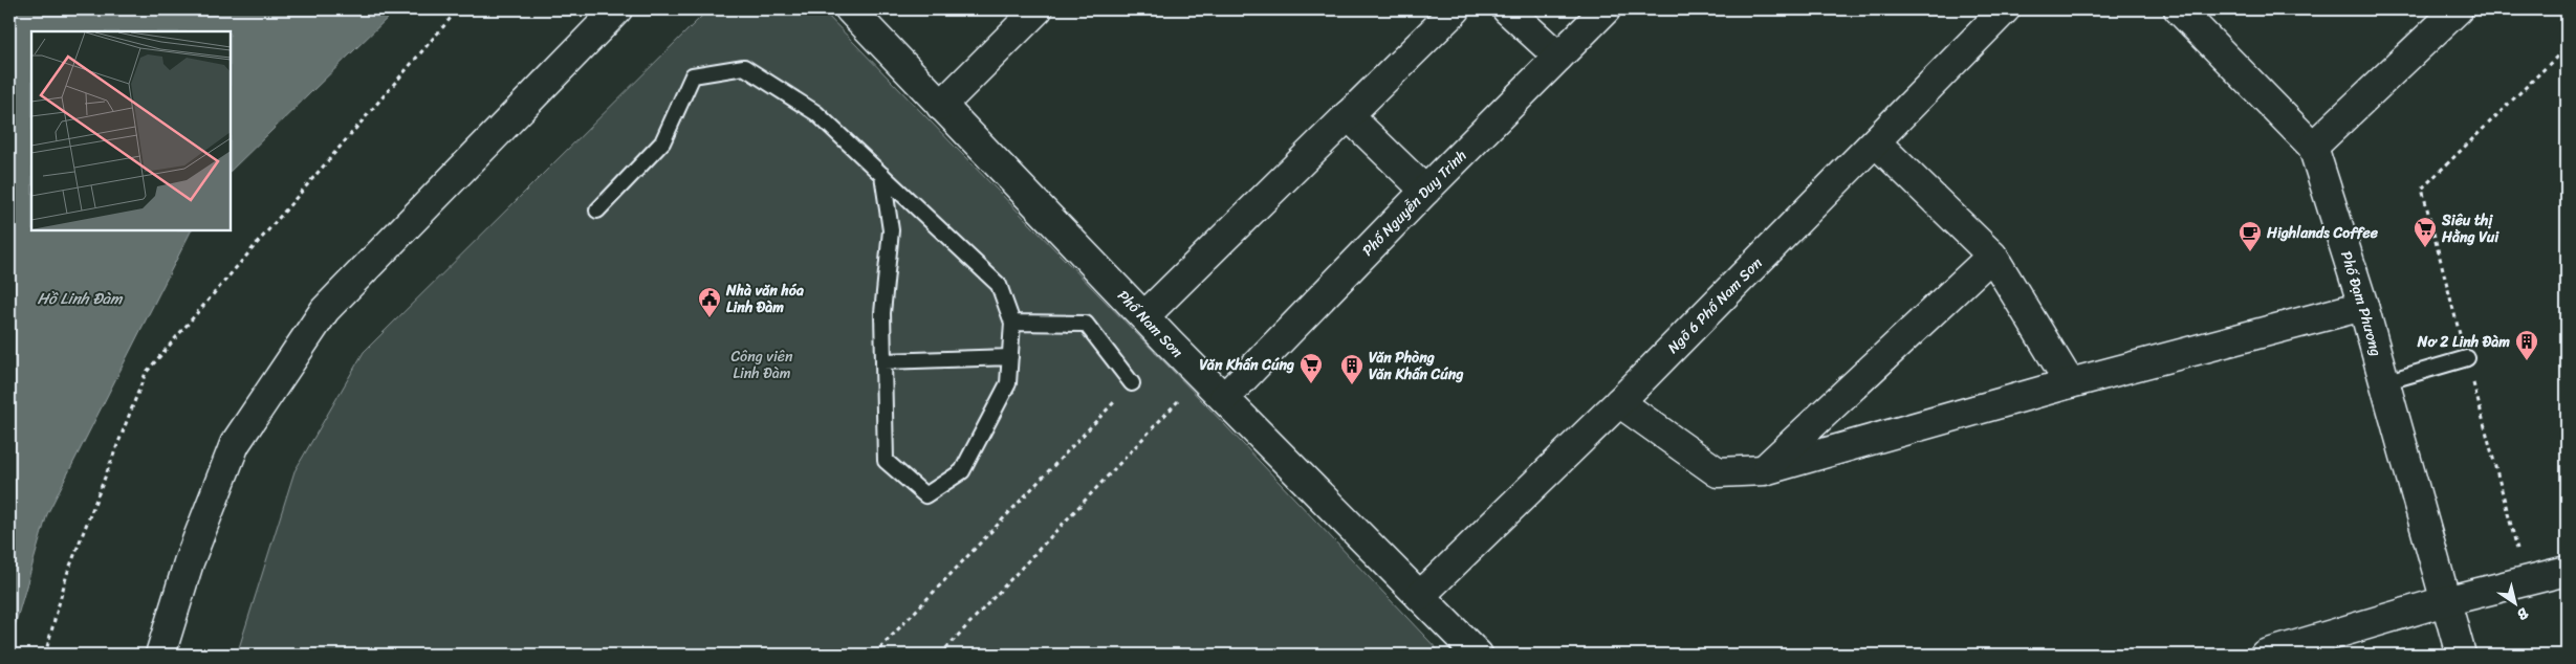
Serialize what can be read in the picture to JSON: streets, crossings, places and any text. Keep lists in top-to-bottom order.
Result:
{
  "streets": {
    "street": [
      "Phố Nguyễn Duy Trinh",
      "Phố Đạm Phương",
      "Ngõ 6 Phố Nam Sơn",
      "Phố Nam Sơn"
    ]
  },
  "crossings": [
    ["Phố Nguyễn Duy Trinh", "Phố Nam Sơn"],
    ["Ngõ 6 Phố Nam Sơn", "Phố Nam Sơn"]
  ],
  "water": ["Hồ Linh Đàm"],
  "parks": ["Công viên Linh Đàm"],
  "places": {
    "supermarket": ["Siêu thị Hằng Vui", "Văn Khấn Cúng"],
    "cafe": ["Highlands Coffee"],
    "public building": ["Nhà văn hóa Linh Đàm"],
    "building": ["Nơ 2 Linh Đàm", "Văn Phòng Văn Khấn Cúng"]
  },
  "north": "bottom right"
}
